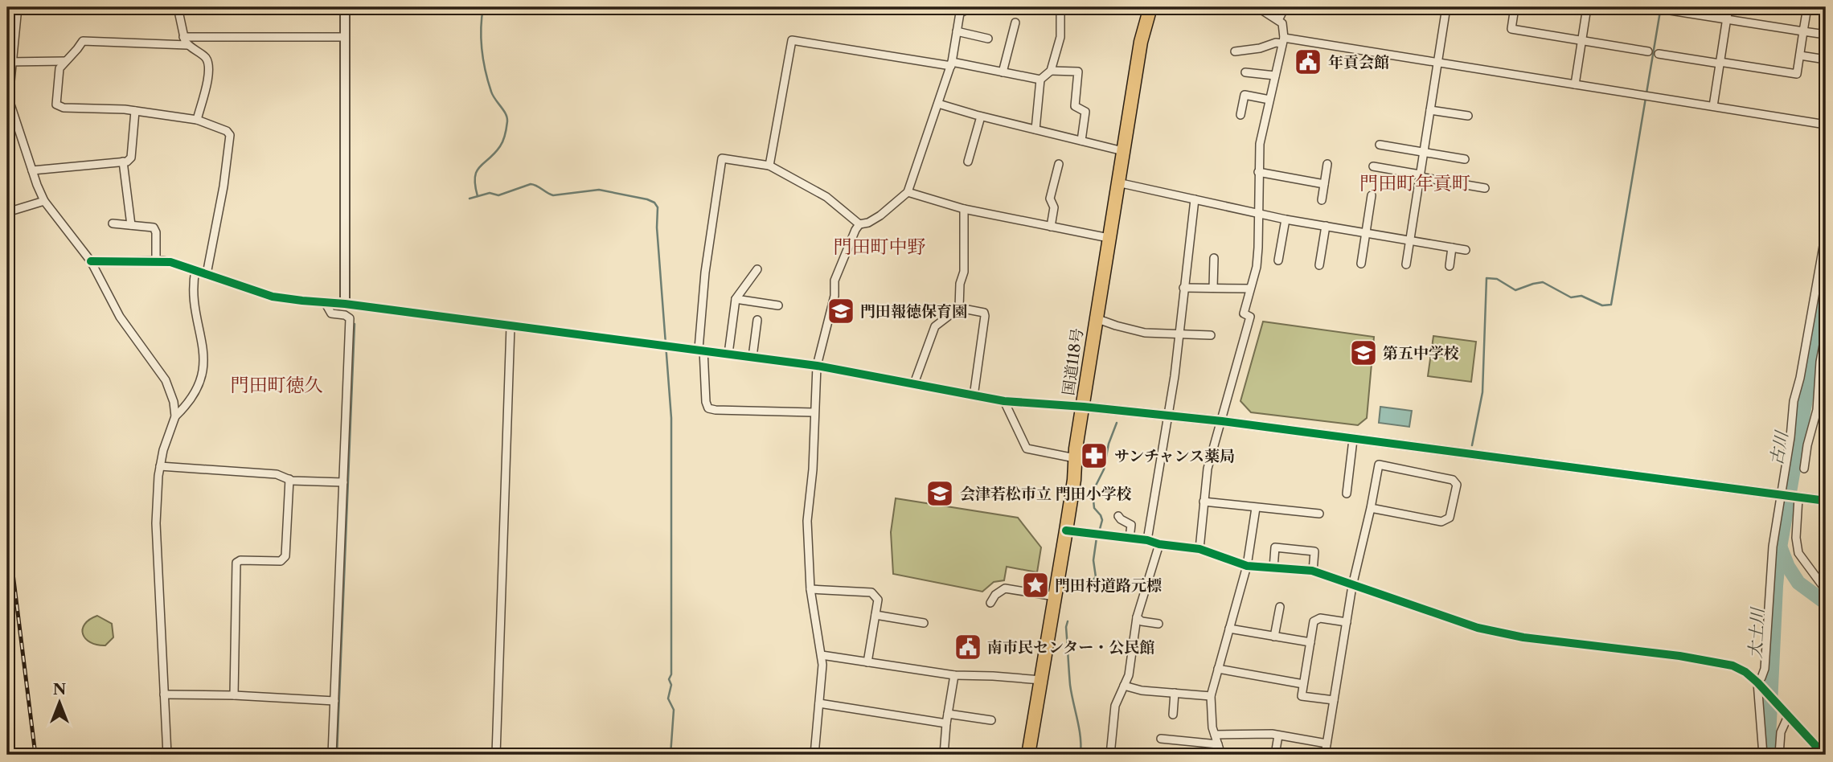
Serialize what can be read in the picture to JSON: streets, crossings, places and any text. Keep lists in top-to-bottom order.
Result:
{
  "streets": {
    "highway": ["国道118号"]
  },
  "districts": ["門田町年貢町", "門田町中野", "門田町徳久"],
  "water": ["古川", "大土川"],
  "places": {
    "public building": ["年貢会館", "南市民センター・公民館"],
    "school or university": ["門田報徳保育園", "第五中学校", "会津若松市立 門田小学校"],
    "pharmacy": ["サンチャンス薬局"],
    "place": ["門田村道路元標"]
  },
  "north": "top"
}
